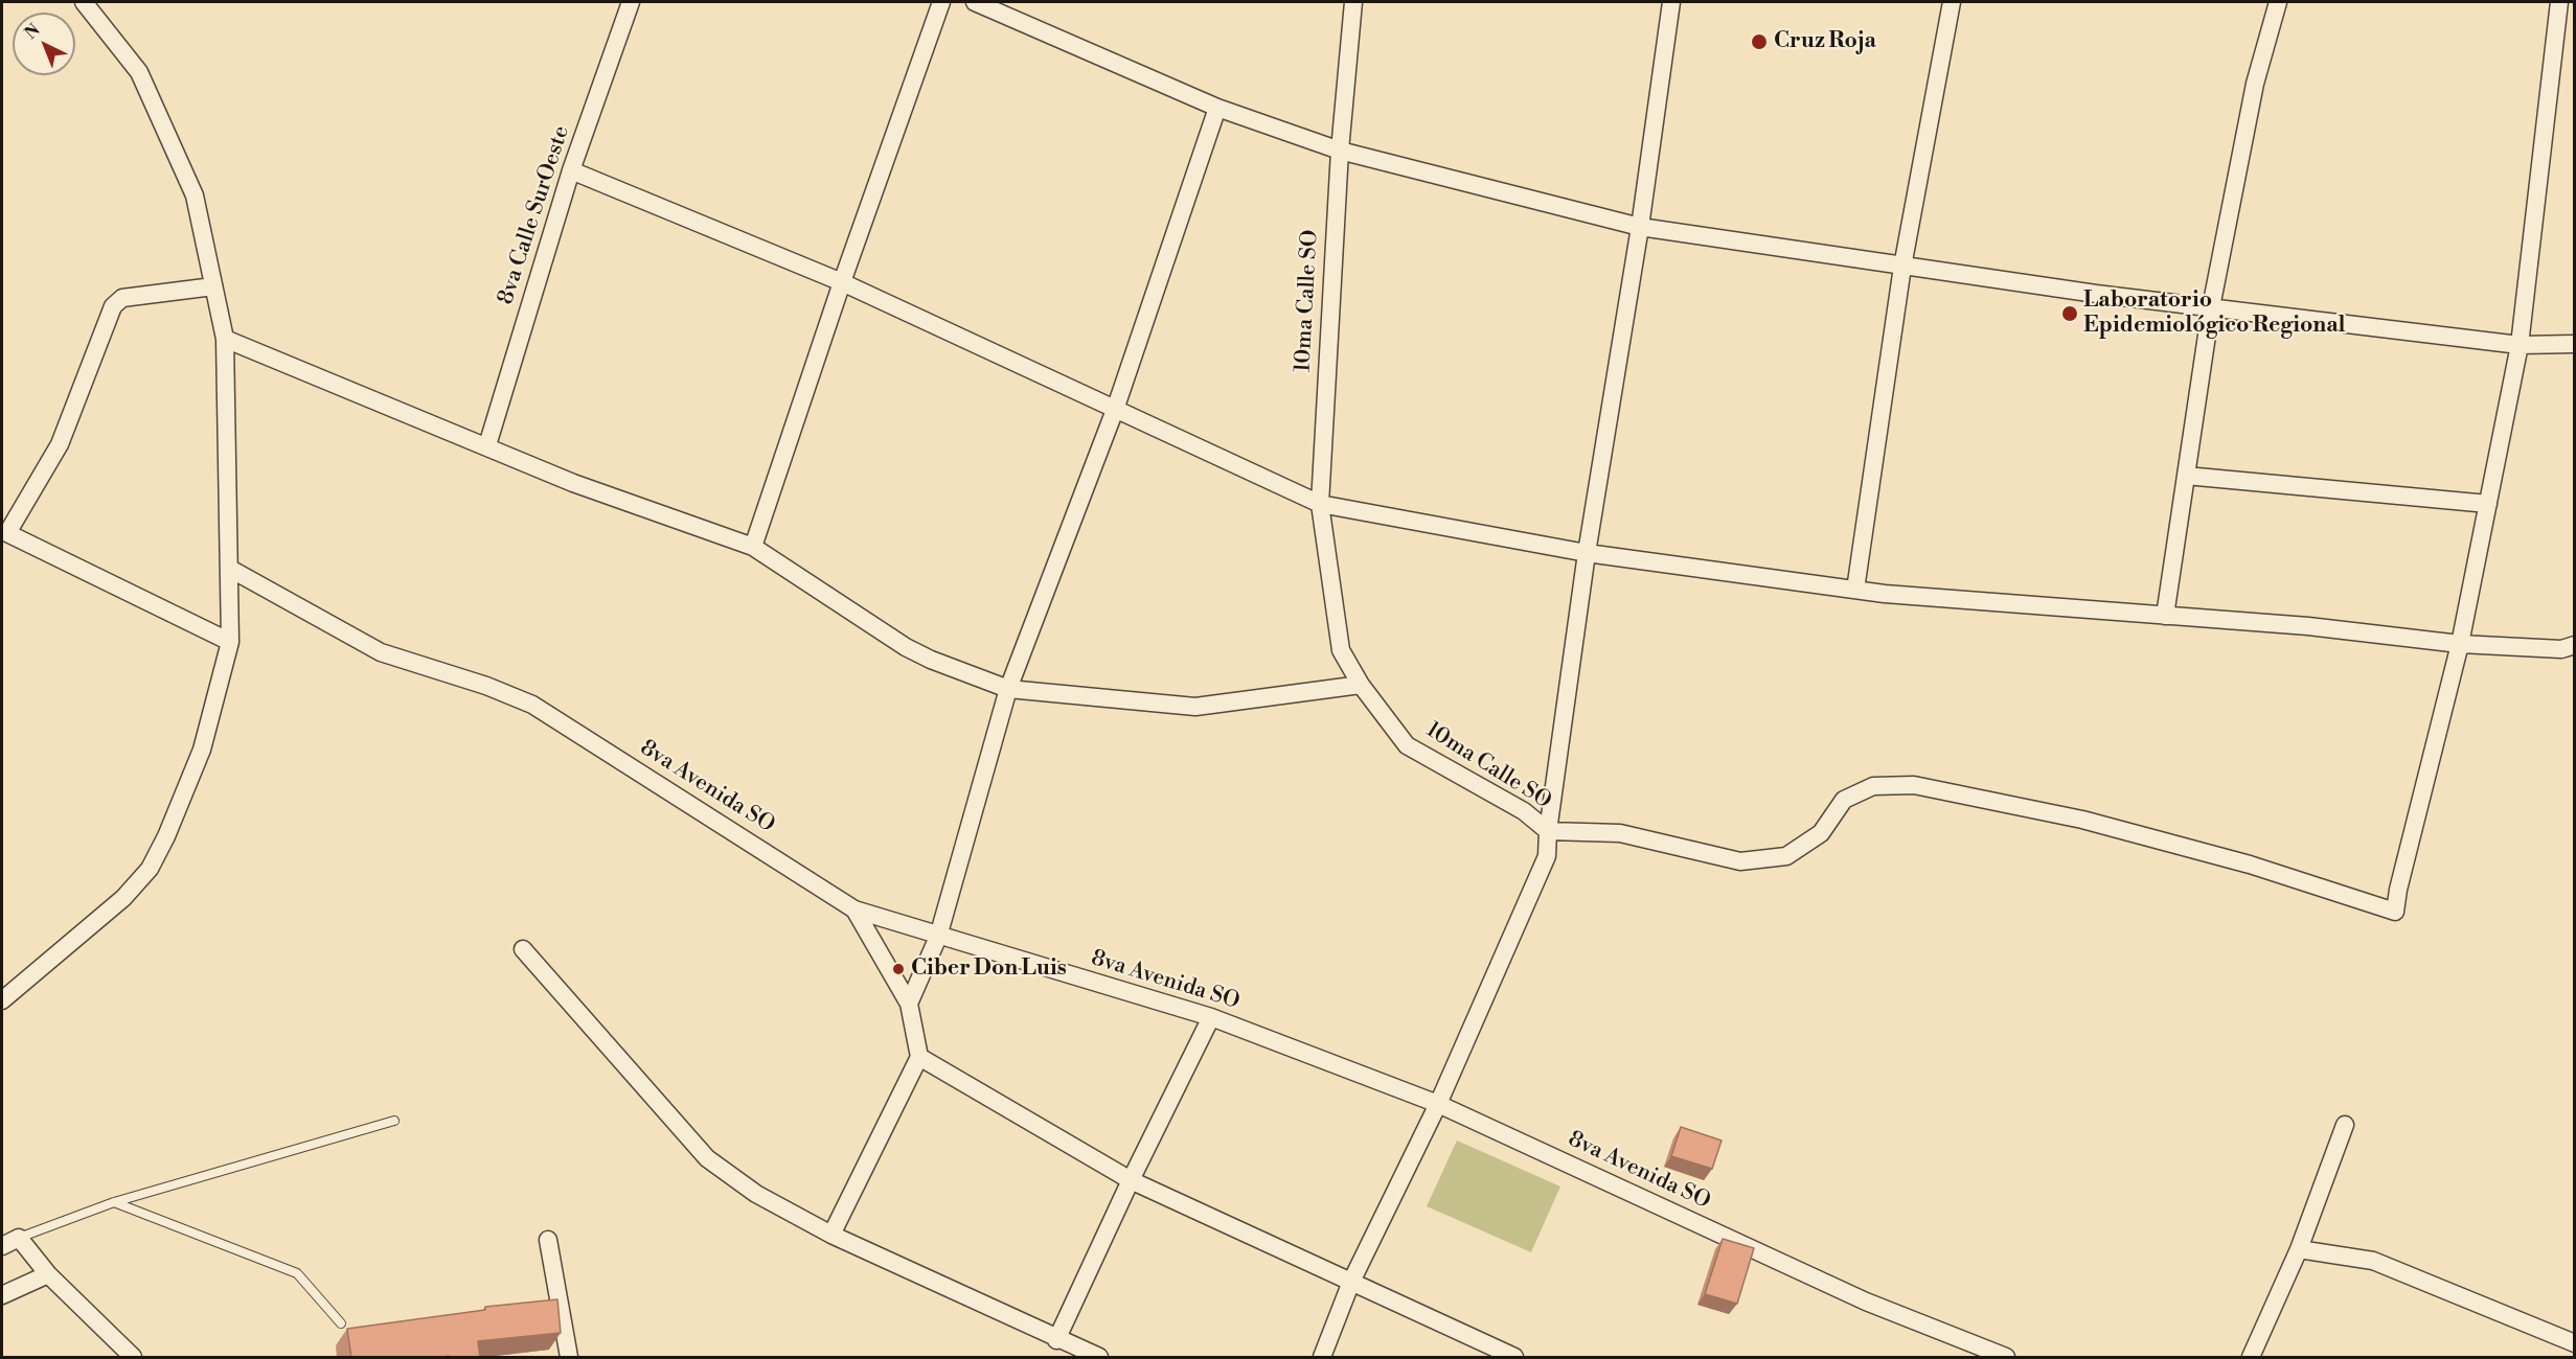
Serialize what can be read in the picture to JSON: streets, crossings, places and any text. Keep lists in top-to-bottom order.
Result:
{
  "streets": {
    "street": ["8va Calle SurOeste", "10ma Calle SO", "8va Avenida SO"]
  },
  "crossings": [
    ["10ma Calle SO", "8va Avenida SO"]
  ],
  "places": ["Cruz Roja", "Laboratorio Epidemiológico Regional", "Ciber Don Luis"],
  "north": "top left"
}
